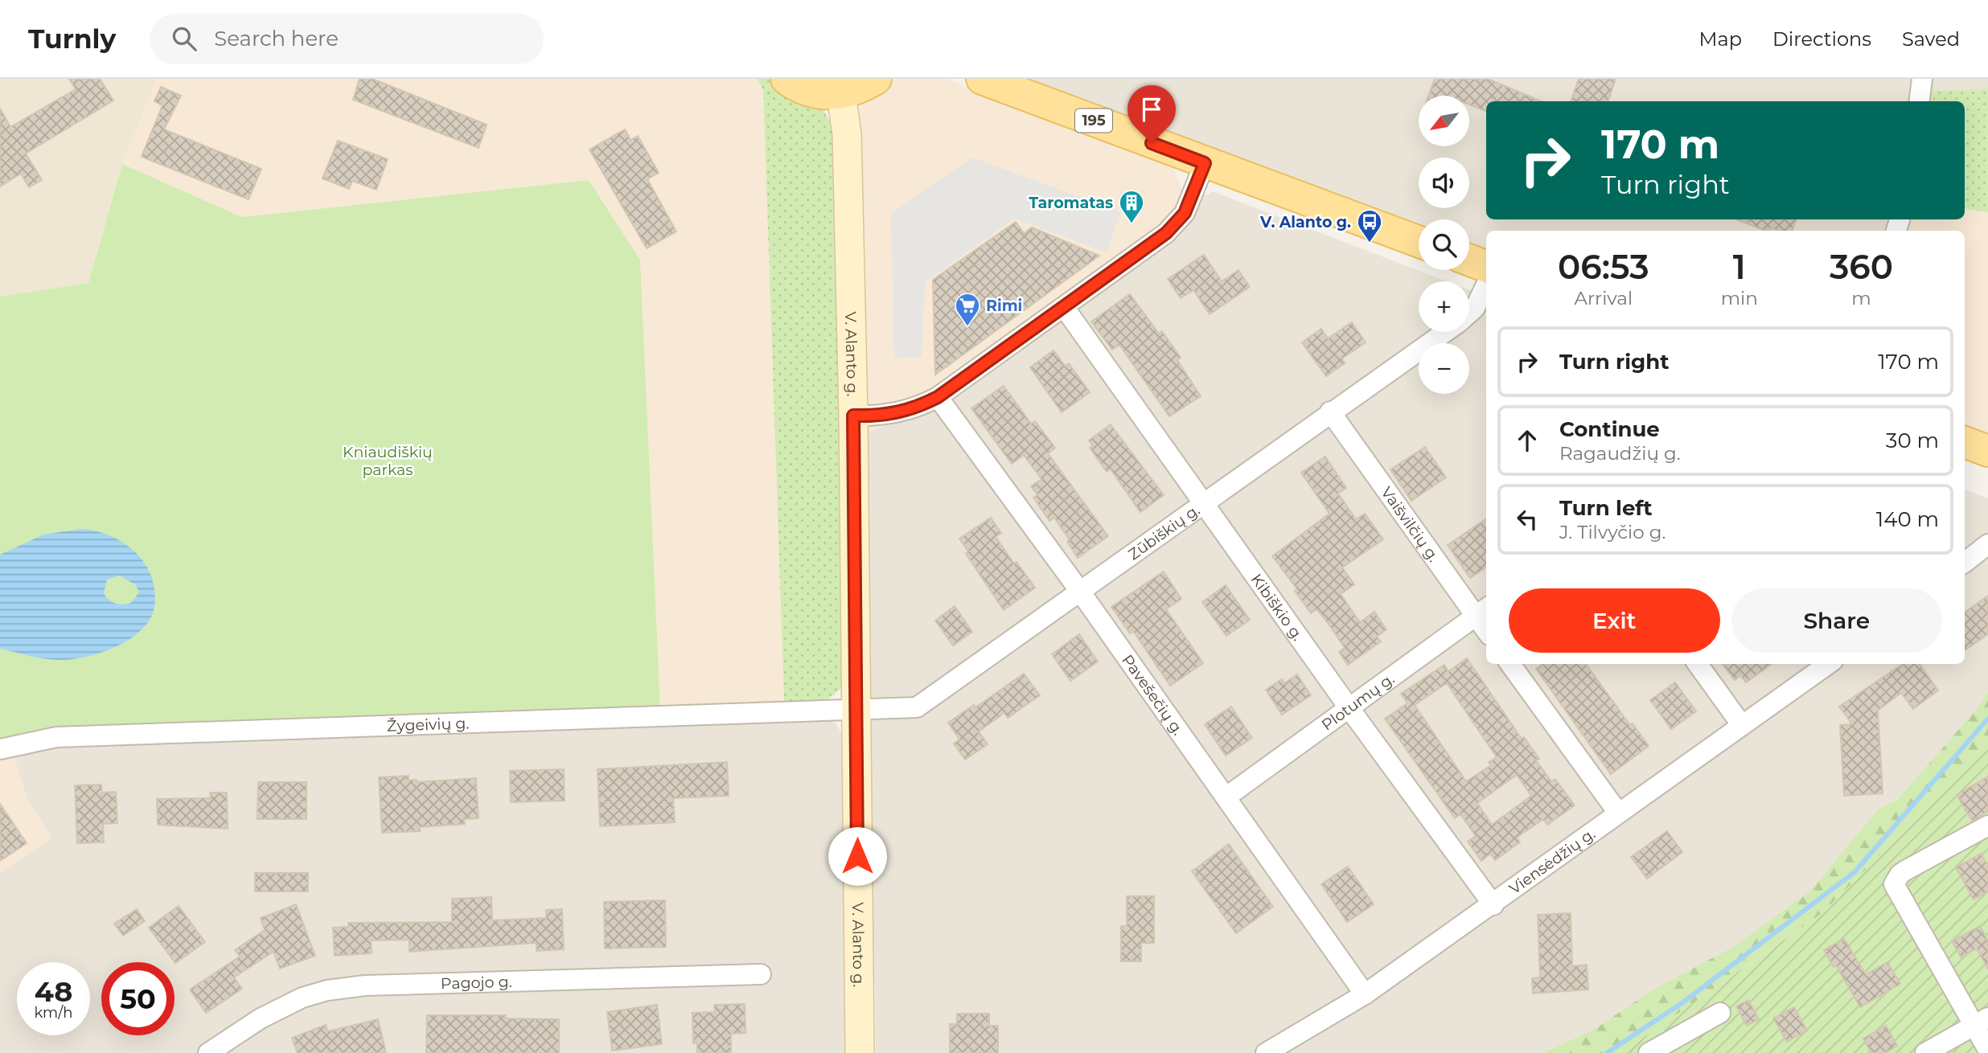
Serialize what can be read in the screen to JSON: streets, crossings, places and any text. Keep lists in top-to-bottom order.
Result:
{
  "streets": {
    "main road": ["195", "V. Alanto g."],
    "street": [
      "Vaišvilčių g.",
      "Zūbiškių g.",
      "Kibiškio g.",
      "Pavešečių g.",
      "Plotumų g.",
      "Žygeivių g.",
      "Viensėdžių g.",
      "Pagojo g."
    ]
  },
  "crossings": [
    ["V. Alanto g.", "Zūbiškių g."],
    ["V. Alanto g.", "Žygeivių g."],
    ["Vaišvilčių g.", "Zūbiškių g."],
    ["Vaišvilčių g.", "Plotumų g."],
    ["Zūbiškių g.", "Kibiškio g."],
    ["Zūbiškių g.", "Pavešečių g."],
    ["Zūbiškių g.", "Žygeivių g."],
    ["Kibiškio g.", "Plotumų g."],
    ["Kibiškio g.", "Viensėdžių g."],
    ["Pavešečių g.", "Plotumų g."],
    ["Pavešečių g.", "Viensėdžių g."]
  ],
  "parks": ["Kniaudiškių parkas"],
  "places": {
    "building": ["Taromatas"],
    "bus stop": ["V. Alanto g."],
    "supermarket": ["Rimi"]
  },
  "north": "bottom left",
  "page": {
    "header": "Turnly",
    "search": "Search here",
    "nav": ["Map", "Directions", "Saved"],
    "map_buttons": ["+", "−"],
    "turn": ["170 m", "Turn right"],
    "eta": [
      "06:53",
      "Arrival",
      "1",
      "min",
      "360",
      "m"
    ],
    "list": [
      {
        "name": "Turn right",
        "value": "170 m"
      },
      {
        "name": "Continue",
        "note": "Ragaudžių g.",
        "value": "30 m"
      },
      {
        "name": "Turn left",
        "note": "J. Tilvyčio g.",
        "value": "140 m"
      }
    ],
    "buttons": ["Exit", "Share"],
    "speed": "48 km/h",
    "limit": "50"
  }
}
